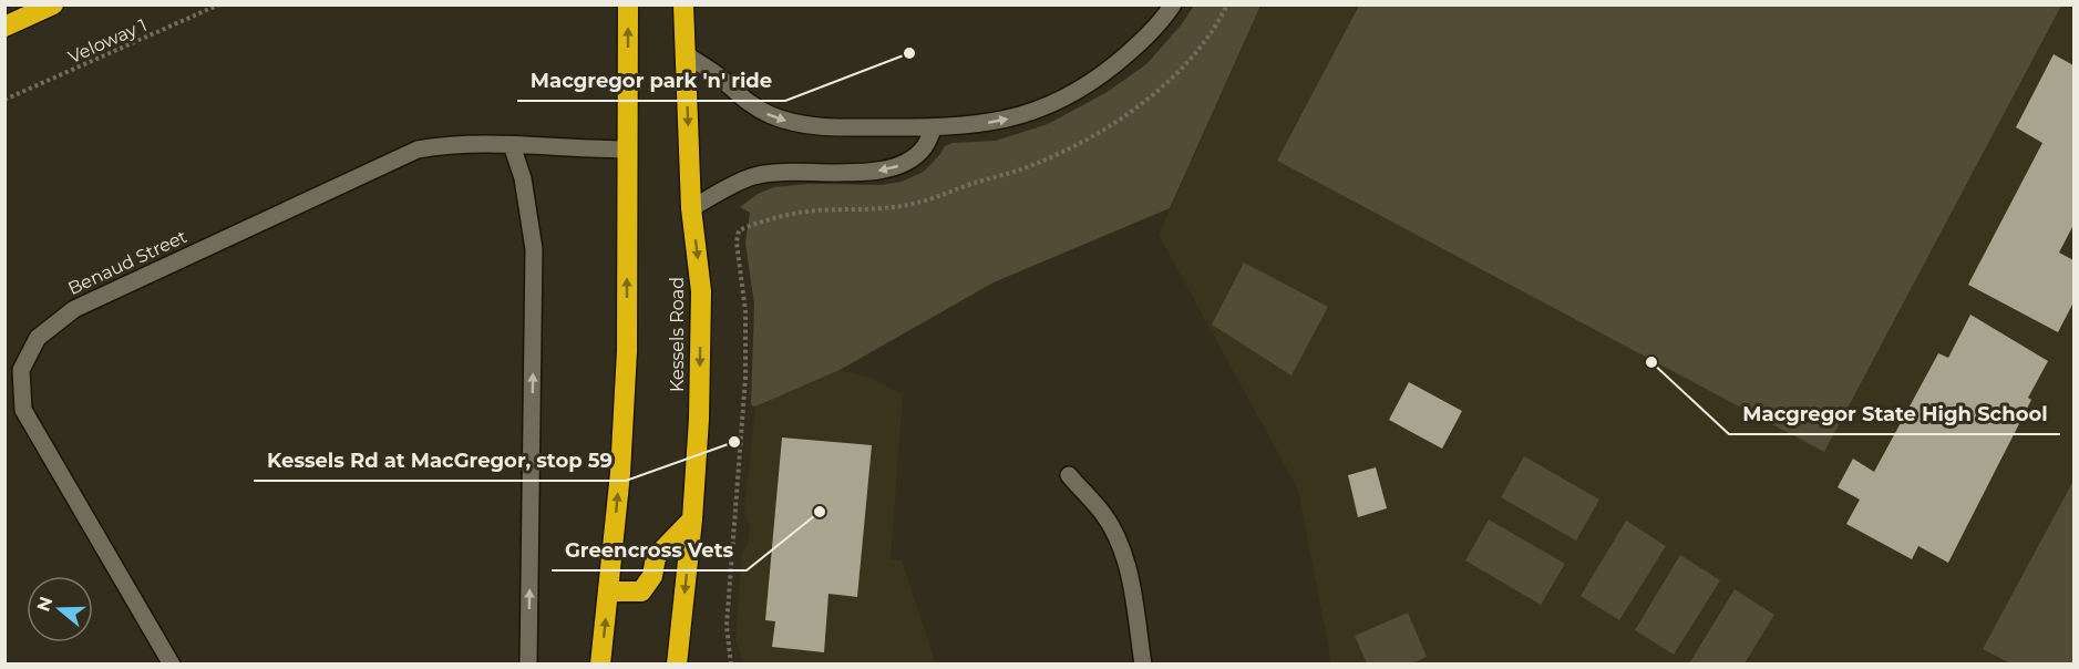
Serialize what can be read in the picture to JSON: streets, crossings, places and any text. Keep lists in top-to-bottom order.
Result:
{
  "streets": {
    "highway": ["Kessels Road"],
    "street": ["Benaud Street"],
    "path": ["Veloway 1"]
  },
  "places": [
    "Macgregor park 'n' ride",
    "Macgregor State High School",
    "Kessels Rd at MacGregor, stop 59",
    "Greencross Vets"
  ],
  "north": "left"
}
